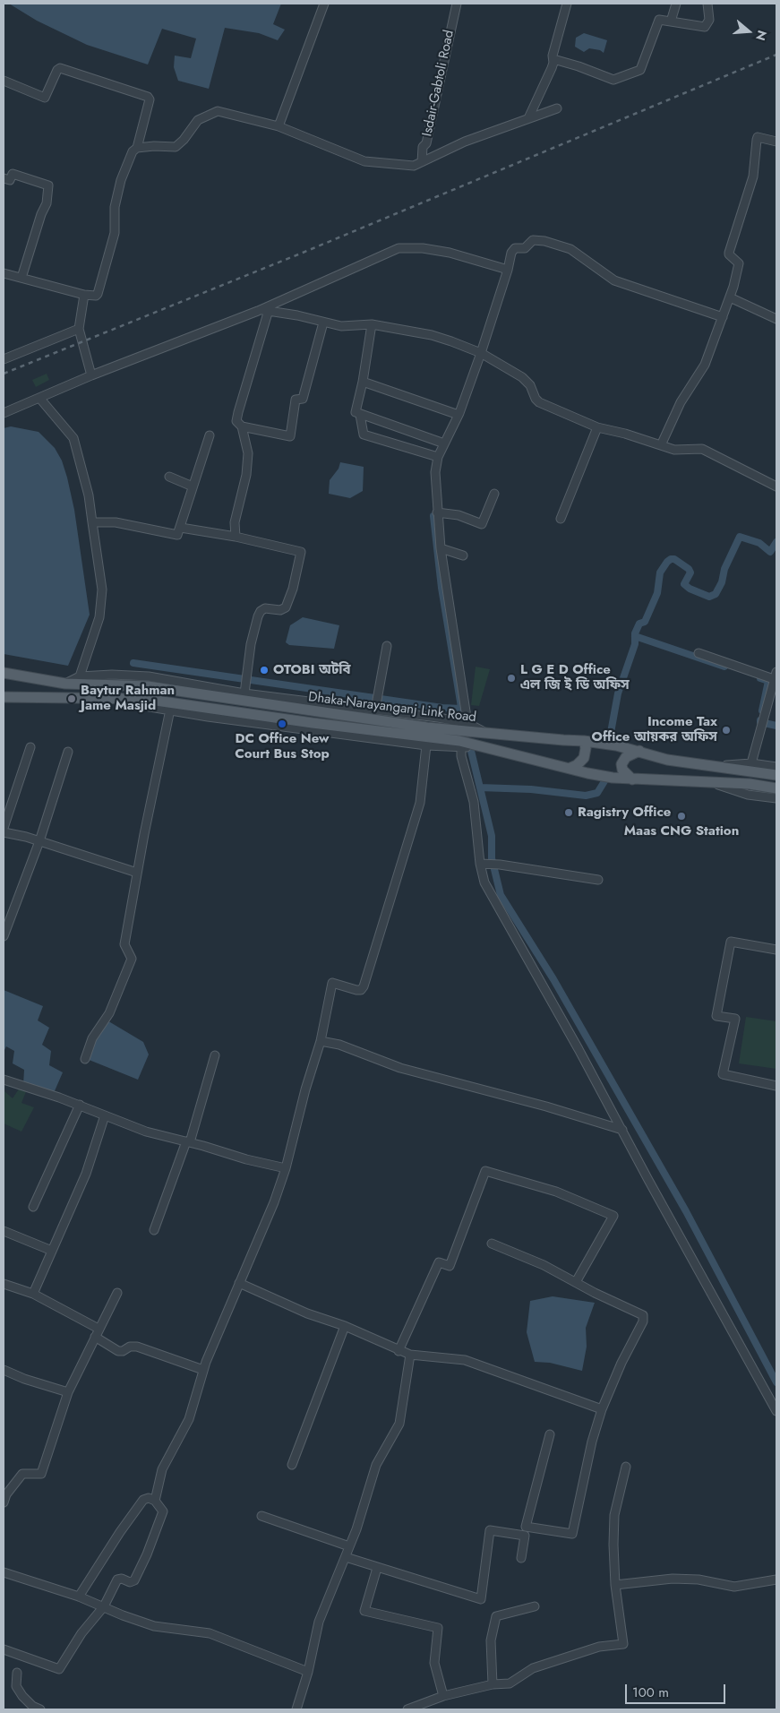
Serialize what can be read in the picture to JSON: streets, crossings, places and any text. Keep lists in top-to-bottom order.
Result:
{
  "streets": {
    "main road": ["Dhaka-Narayanganj Link Road"],
    "street": ["Isdair-Gabtoli Road"]
  },
  "places": [
    "OTOBI অটবি",
    "L G E D Office এল জি ই ডি অফিস",
    "Baytur Rahman Jame Masjid",
    "DC Office New Court Bus Stop",
    "Income Tax Office আয়কর অফিস",
    "Ragistry Office",
    "Maas CNG Station"
  ],
  "scale_bar": "100 m",
  "north": "right"
}
